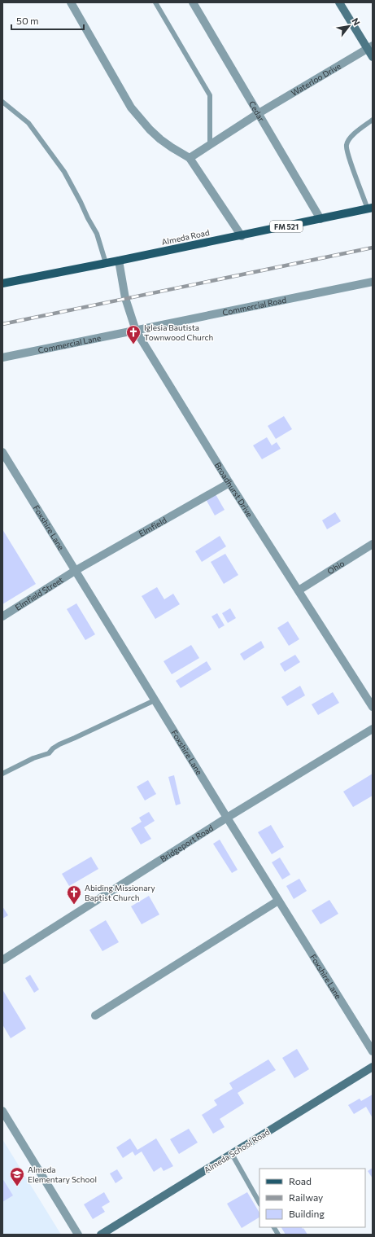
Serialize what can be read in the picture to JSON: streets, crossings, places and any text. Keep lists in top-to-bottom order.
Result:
{
  "streets": {
    "main road": ["FM 521", "Almeda Road"],
    "street": [
      "Waterloo Drive",
      "Cedar",
      "Commercial Road",
      "Commercial Lane",
      "Broadhurst Drive",
      "Elmfield",
      "Foxshire Lane",
      "Ohio",
      "Elmfield Street",
      "Bridgeport Road",
      "Almeda School Road"
    ]
  },
  "crossings": [
    ["Waterloo Drive", "Cedar"],
    ["Cedar", "Almeda Road"],
    ["Almeda Road", "Broadhurst Drive"],
    ["Commercial Road", "Commercial Lane"],
    ["Commercial Road", "Broadhurst Drive"],
    ["Commercial Lane", "Broadhurst Drive"],
    ["Broadhurst Drive", "Elmfield"],
    ["Broadhurst Drive", "Ohio"],
    ["Elmfield", "Foxshire Lane"],
    ["Elmfield", "Elmfield Street"],
    ["Foxshire Lane", "Elmfield Street"],
    ["Foxshire Lane", "Bridgeport Road"]
  ],
  "places": {
    "church": ["Iglesia Bautista Townwood Church", "Abiding Missionary Baptist Church"],
    "school or university": ["Almeda Elementary School"]
  },
  "legend": ["Road", "Railway", "Building"],
  "scale_bar": "50 m",
  "north": "top right"
}
